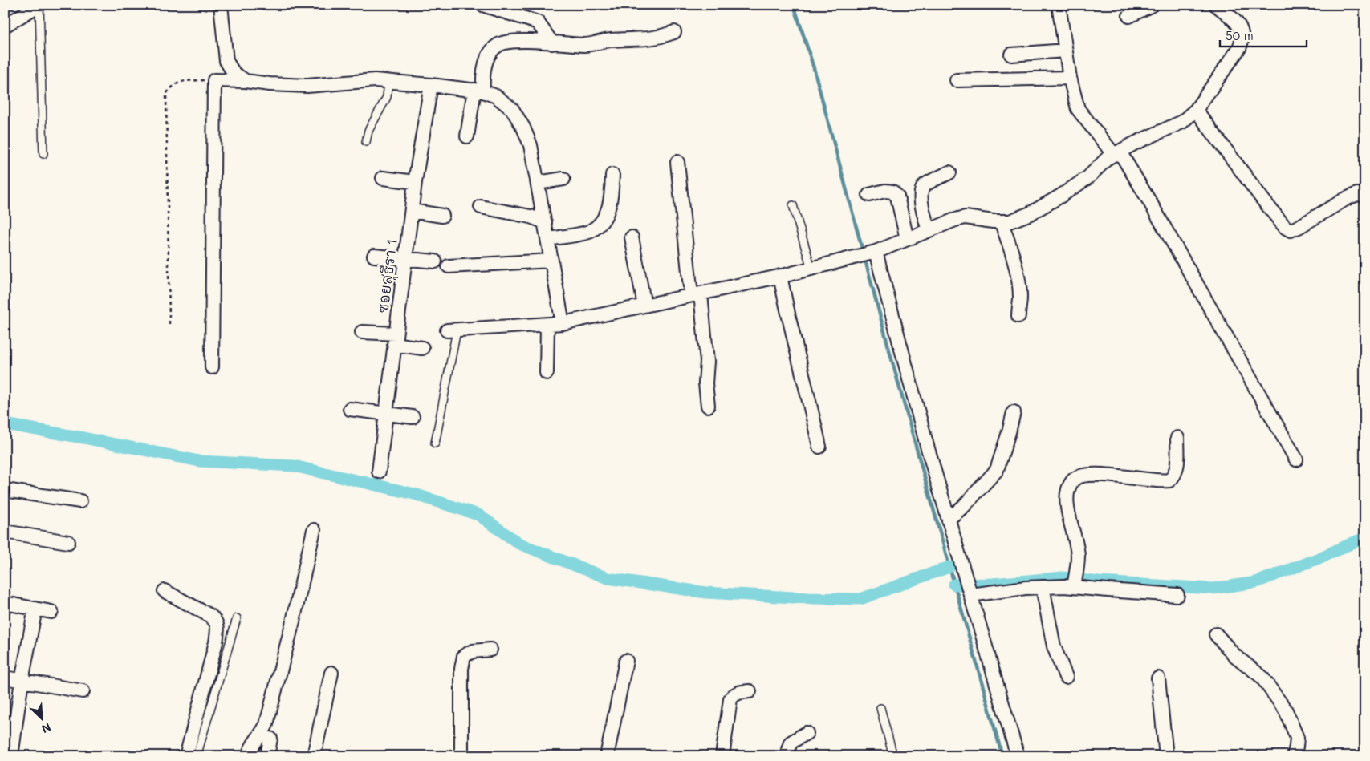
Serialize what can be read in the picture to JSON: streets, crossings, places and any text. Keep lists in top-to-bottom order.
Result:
{
  "streets": {
    "street": ["ซอยสุธีรา 1"]
  },
  "scale_bar": "50 m",
  "north": "bottom right"
}
